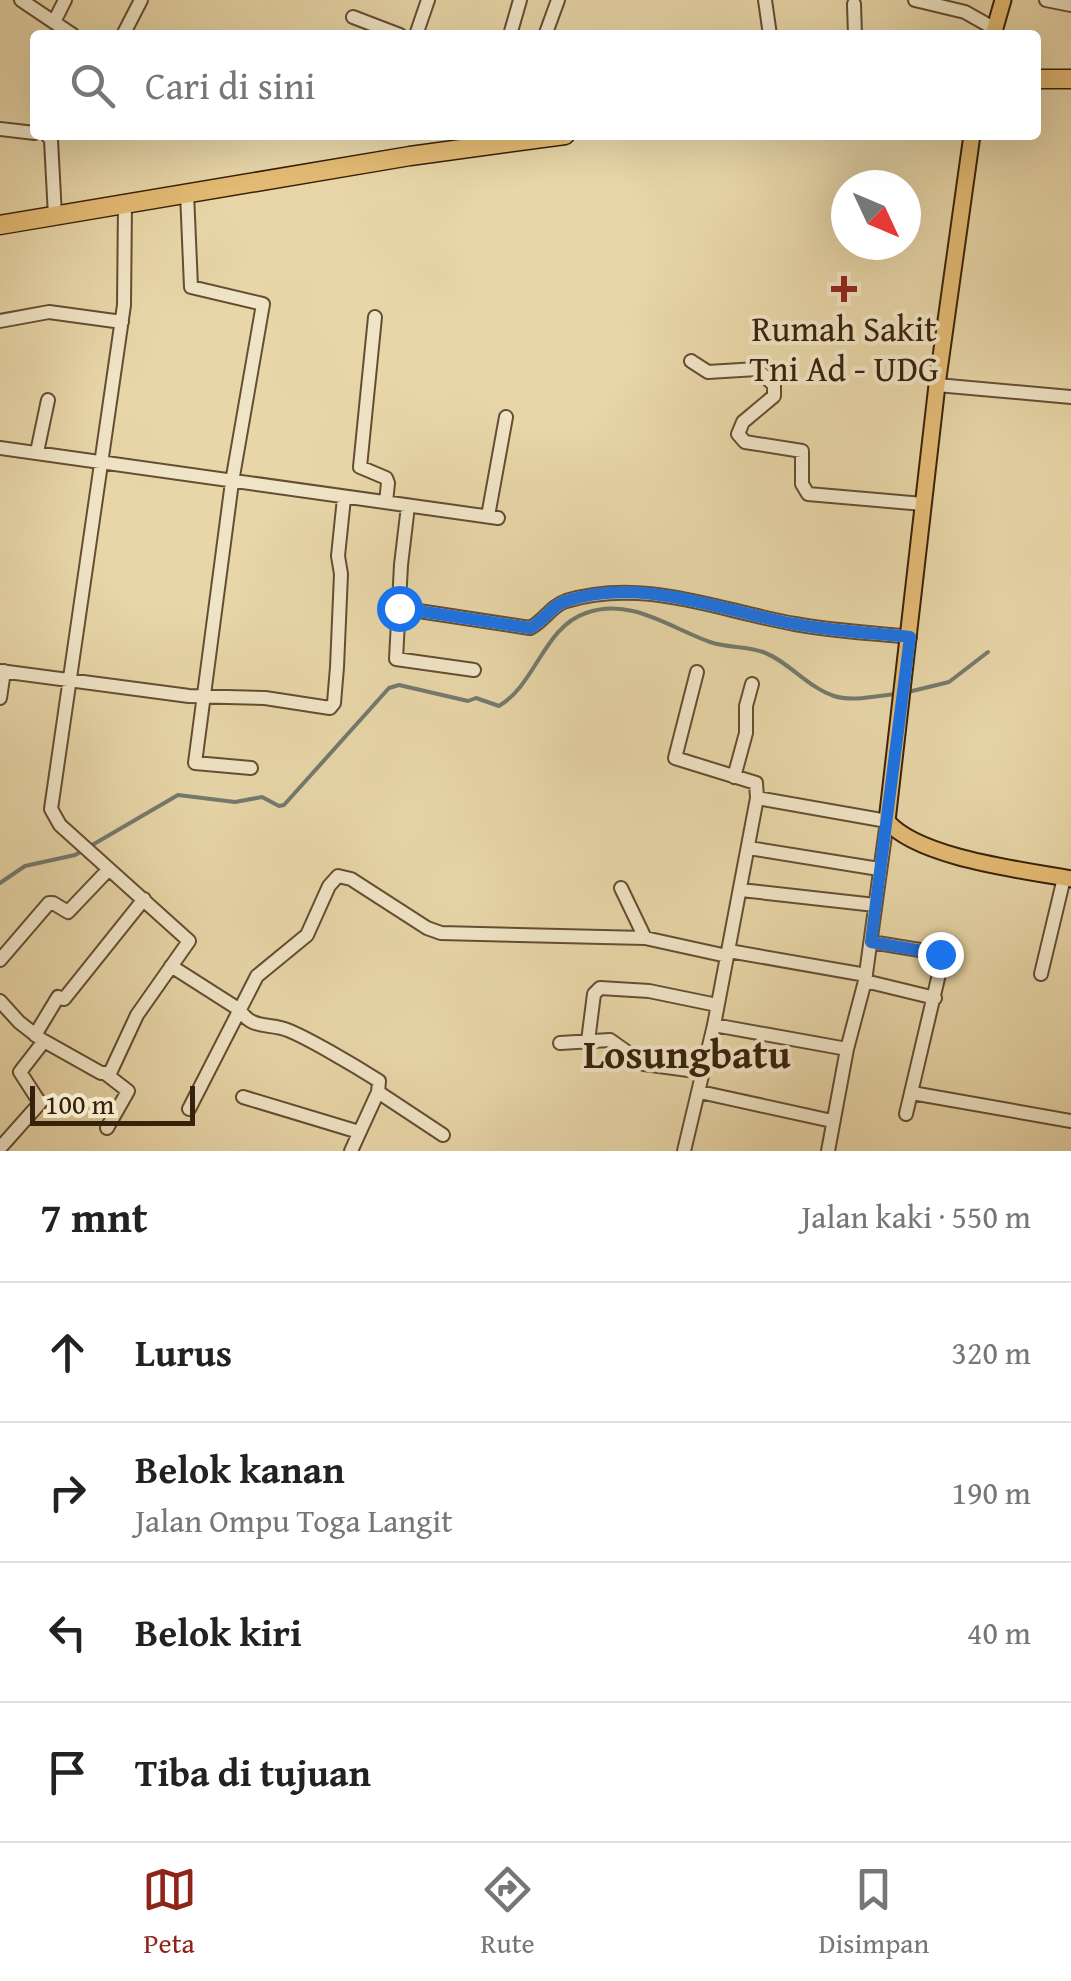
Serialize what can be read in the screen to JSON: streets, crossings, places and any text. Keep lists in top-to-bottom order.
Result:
{
  "districts": ["Losungbatu"],
  "places": {
    "health": ["Rumah Sakit Tni Ad - UDG"]
  },
  "scale_bar": "100 m",
  "north": "bottom right",
  "page": {
    "search": "Cari di sini",
    "scale": "100 m",
    "heading": ["7 mnt", "Jalan kaki · 550 m"],
    "list": [
      ["Lurus", "320 m"],
      ["Belok kanan", "Jalan Ompu Toga Langit", "190 m"],
      ["Belok kiri", "40 m"],
      "Tiba di tujuan"
    ],
    "nav": ["Peta", "Rute", "Disimpan"]
  }
}
